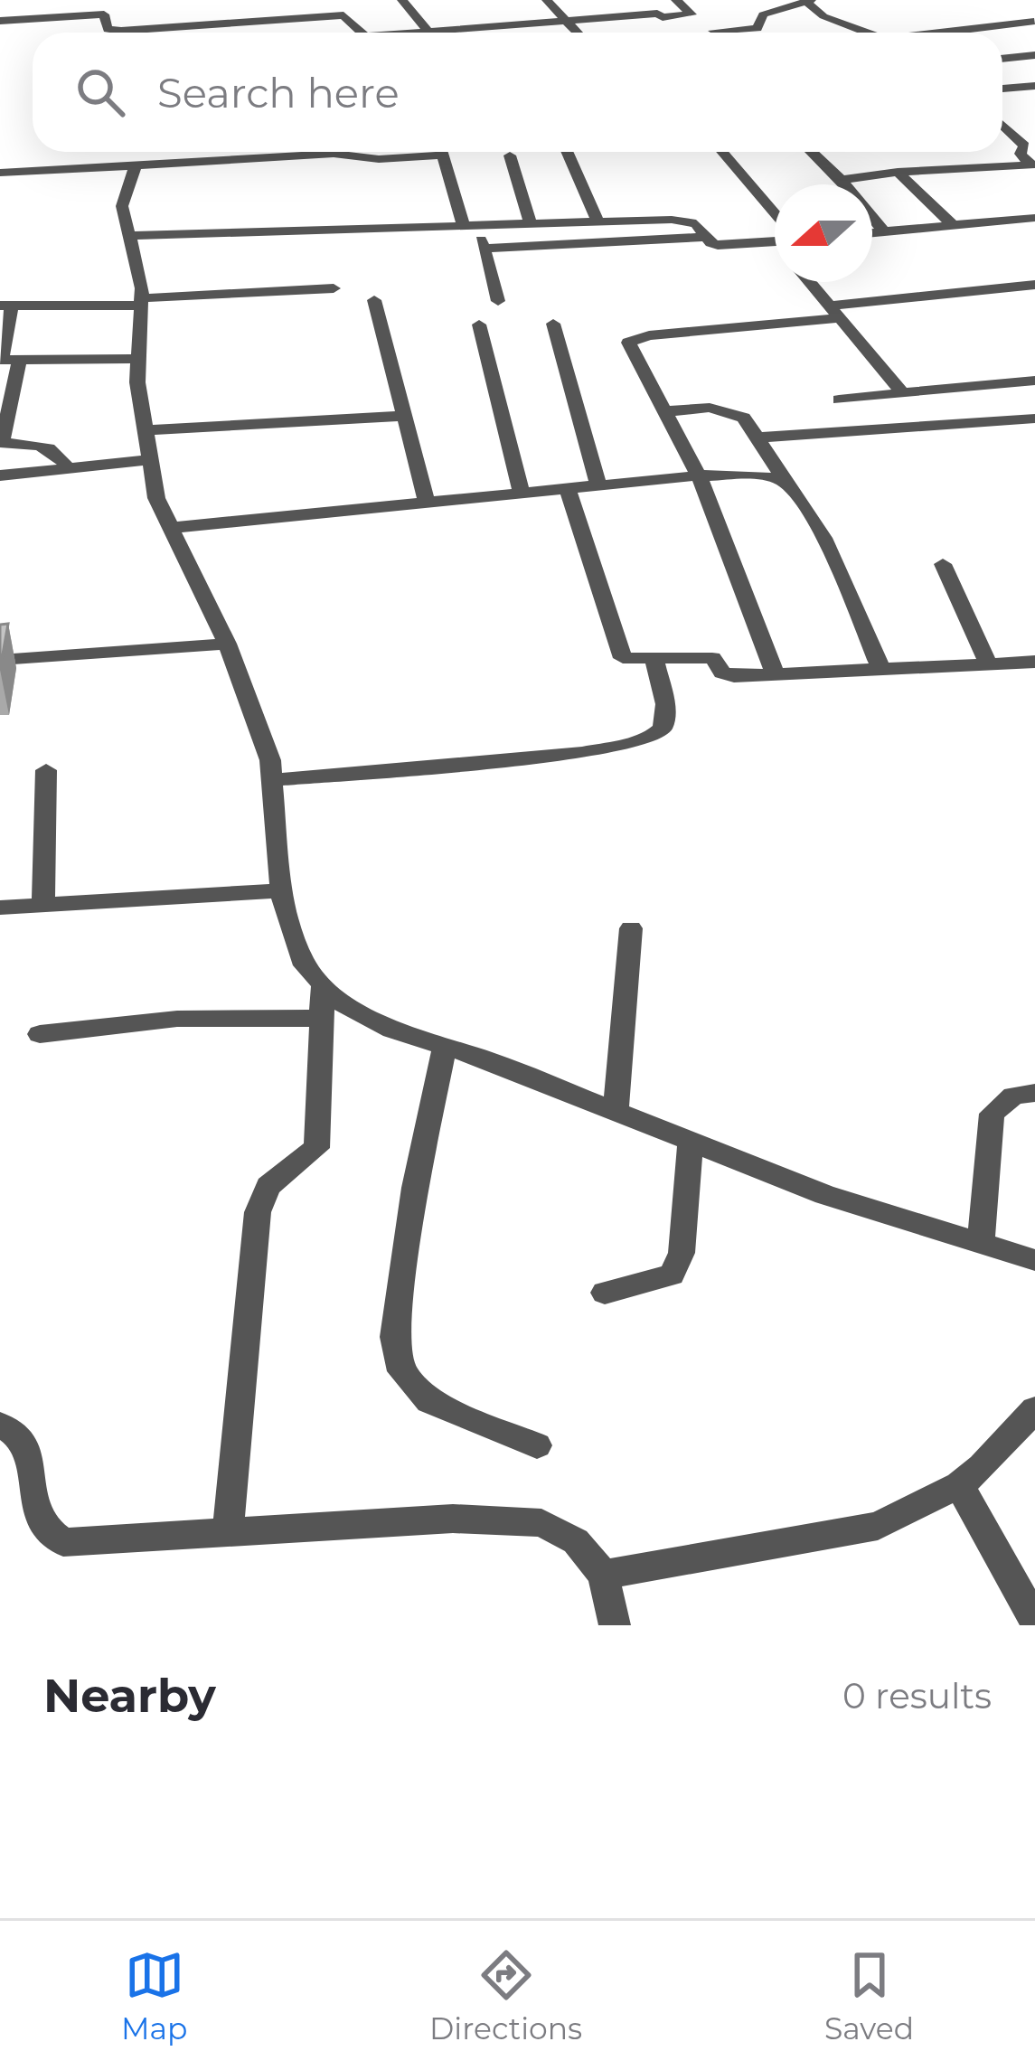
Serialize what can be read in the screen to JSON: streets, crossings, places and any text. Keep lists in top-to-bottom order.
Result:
{
  "north": "left",
  "page": {
    "search": "Search here",
    "heading": ["Nearby", "0 results"],
    "nav": ["Map", "Directions", "Saved"]
  }
}
